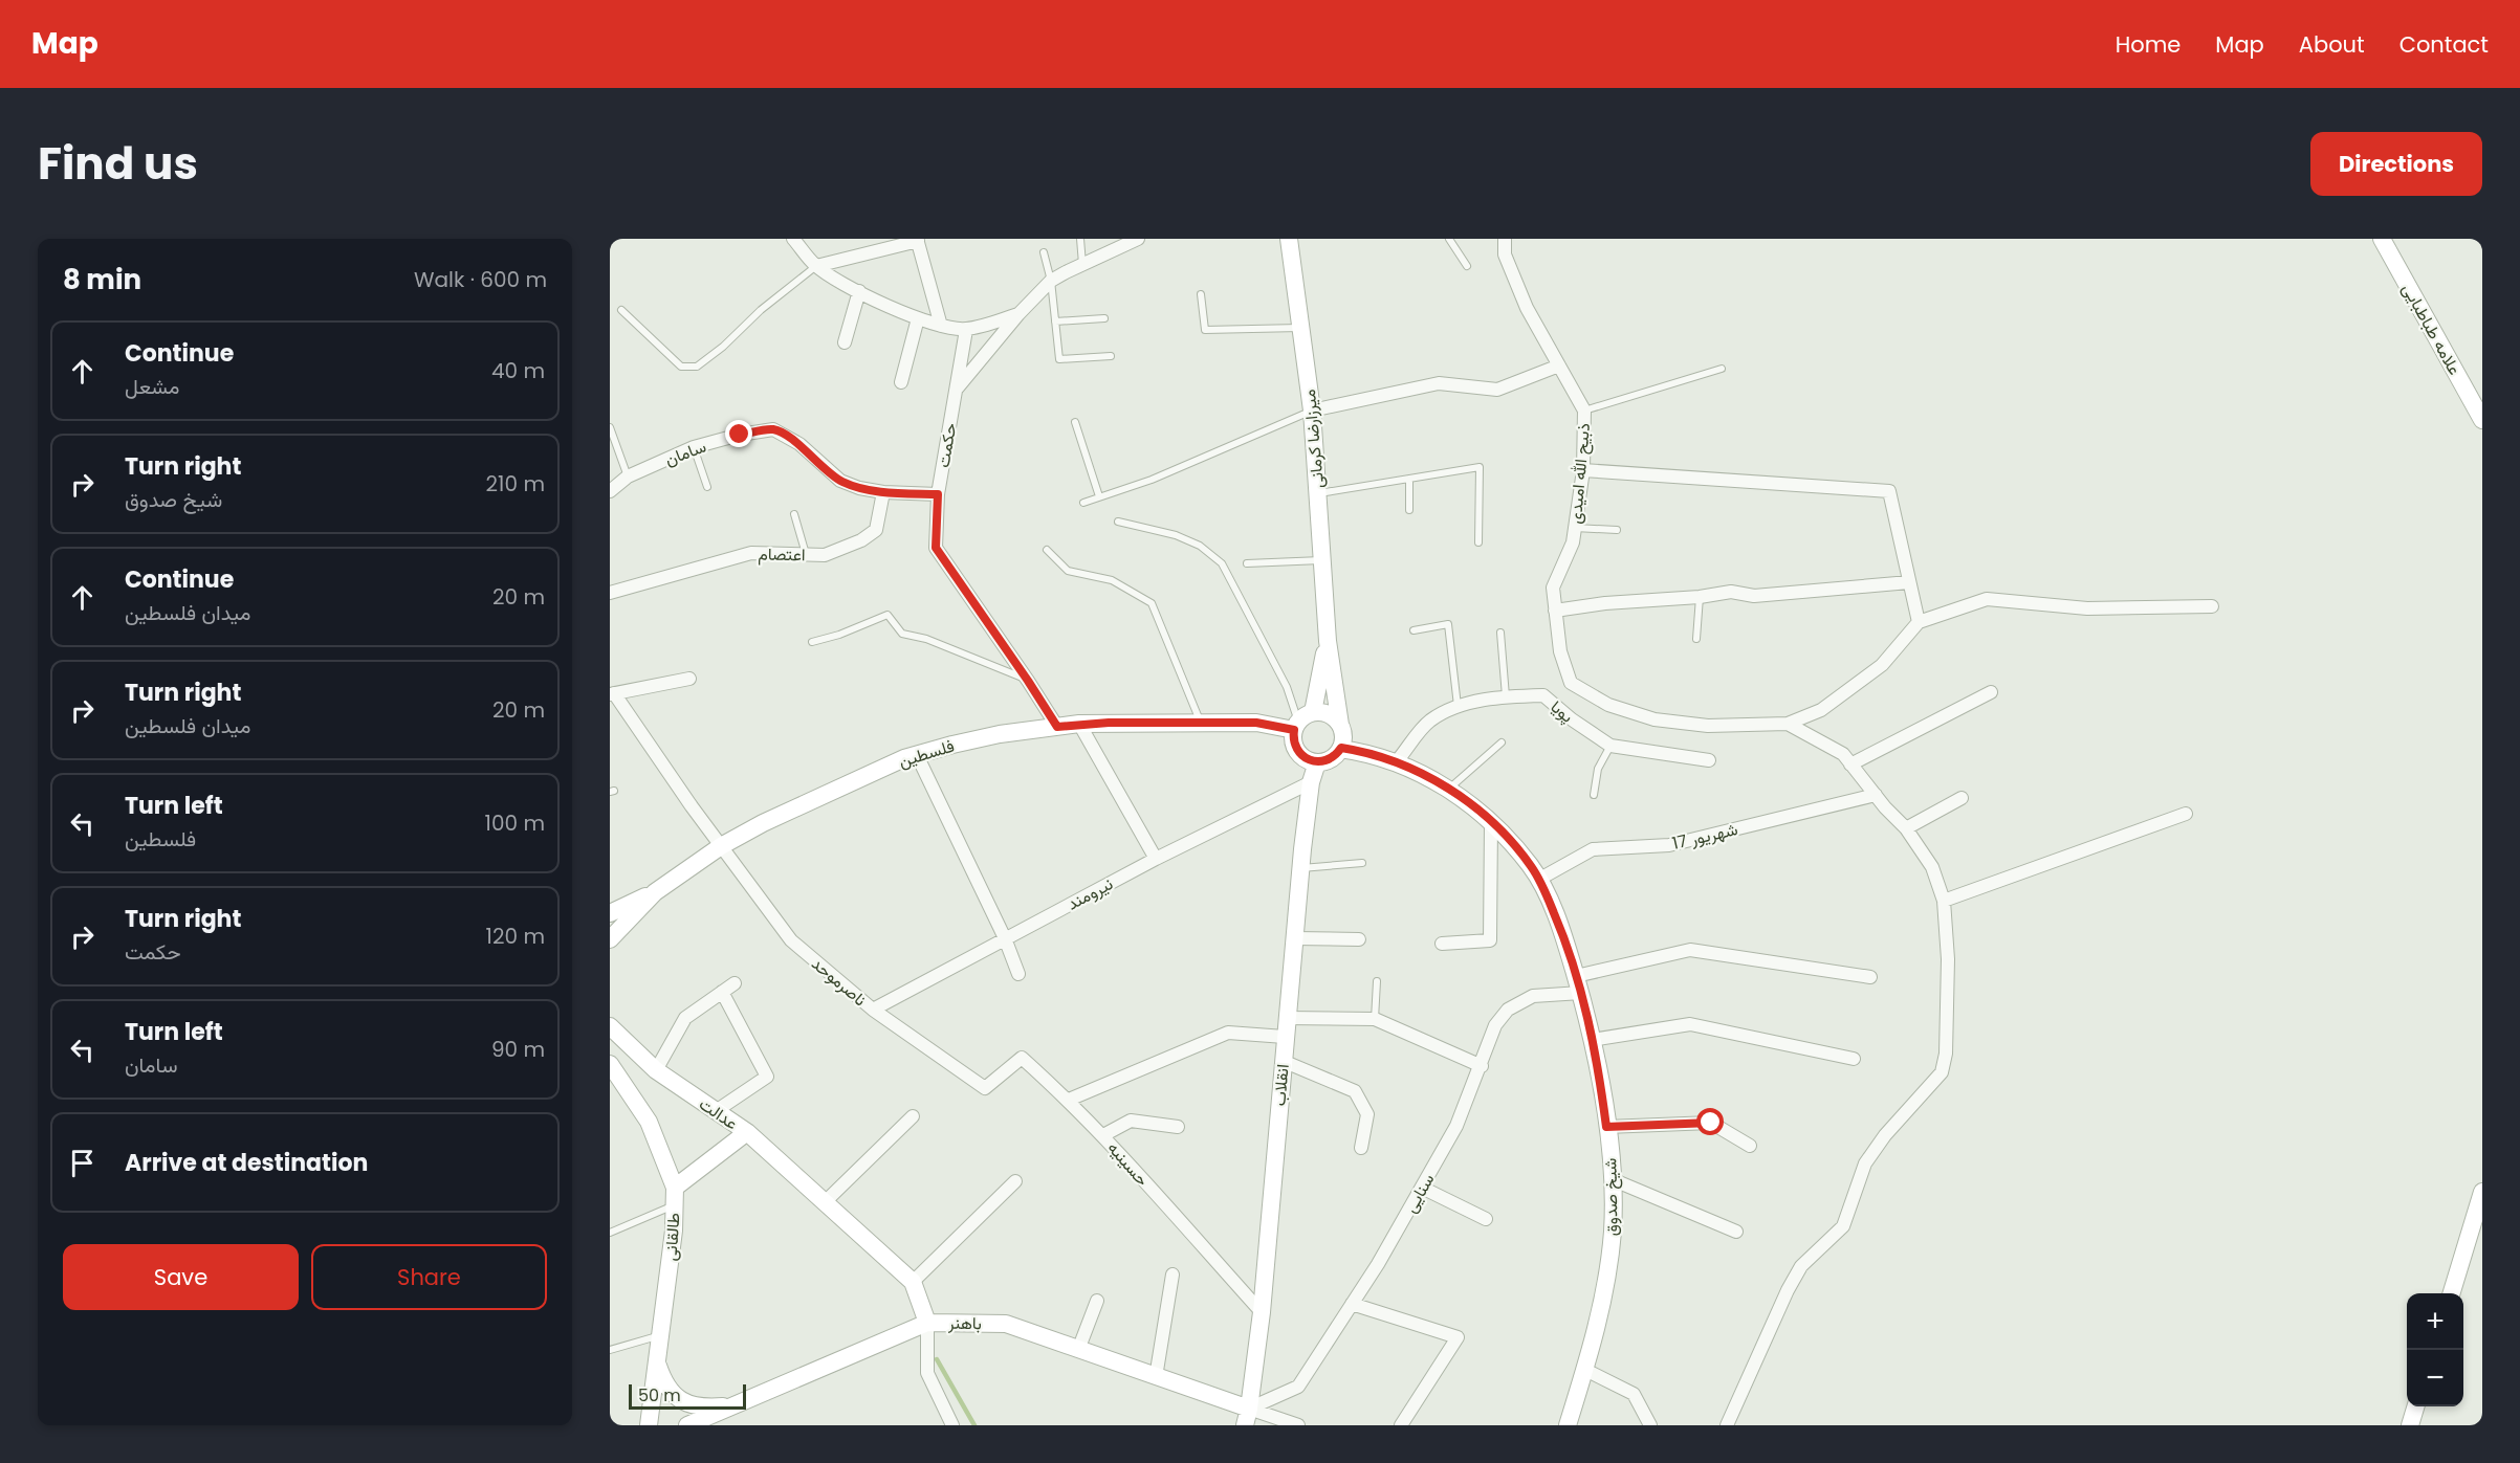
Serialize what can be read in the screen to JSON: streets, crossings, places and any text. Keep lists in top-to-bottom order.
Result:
{
  "streets": {
    "main road": [
      "علامه طباطبایی",
      "میرزارضا کرمانی",
      "فلسطین",
      "انقلاب",
      "عدالت",
      "شیخ صدوق",
      "طالقانی",
      "باهنر"
    ],
    "street": [
      "حکمت",
      "سامان",
      "ذبیح الله امیدی",
      "اعتصام",
      "پویا",
      "17 شهریور",
      "نیرومند",
      "ناصرموحد",
      "حسینیه",
      "سنایی"
    ]
  },
  "crossings": [
    ["حکمت", "سامان"],
    ["حکمت", "فلسطین"],
    ["سامان", "اعتصام"],
    ["پویا", "شیخ صدوق"],
    ["فلسطین", "ناصرموحد"],
    ["فلسطین", "انقلاب"],
    ["فلسطین", "شیخ صدوق"],
    ["17 شهریور", "شیخ صدوق"],
    ["نیرومند", "ناصرموحد"],
    ["نیرومند", "انقلاب"],
    ["ناصرموحد", "حسینیه"],
    ["انقلاب", "حسینیه"],
    ["انقلاب", "سنایی"],
    ["انقلاب", "شیخ صدوق"],
    ["انقلاب", "باهنر"],
    ["عدالت", "باهنر"],
    ["سنایی", "شیخ صدوق"],
    ["سنایی", "باهنر"]
  ],
  "scale_bar": "50 m",
  "page": {
    "header": "Map",
    "nav": [
      "Home",
      "Map",
      "About",
      "Contact"
    ],
    "title": "Find us",
    "buttons": [
      "Directions",
      ["Save", "Share"]
    ],
    "heading": ["8 min", "Walk · 600 m"],
    "list": [
      ["Continue", "مشعل", "40 m"],
      ["Turn right", "شیخ صدوق", "210 m"],
      ["Continue", "میدان فلسطین", "20 m"],
      ["Turn right", "میدان فلسطین", "20 m"],
      ["Turn left", "فلسطین", "100 m"],
      ["Turn right", "حکمت", "120 m"],
      ["Turn left", "سامان", "90 m"],
      "Arrive at destination"
    ],
    "map_buttons": ["+", "−"],
    "scale": "50 m"
  }
}
